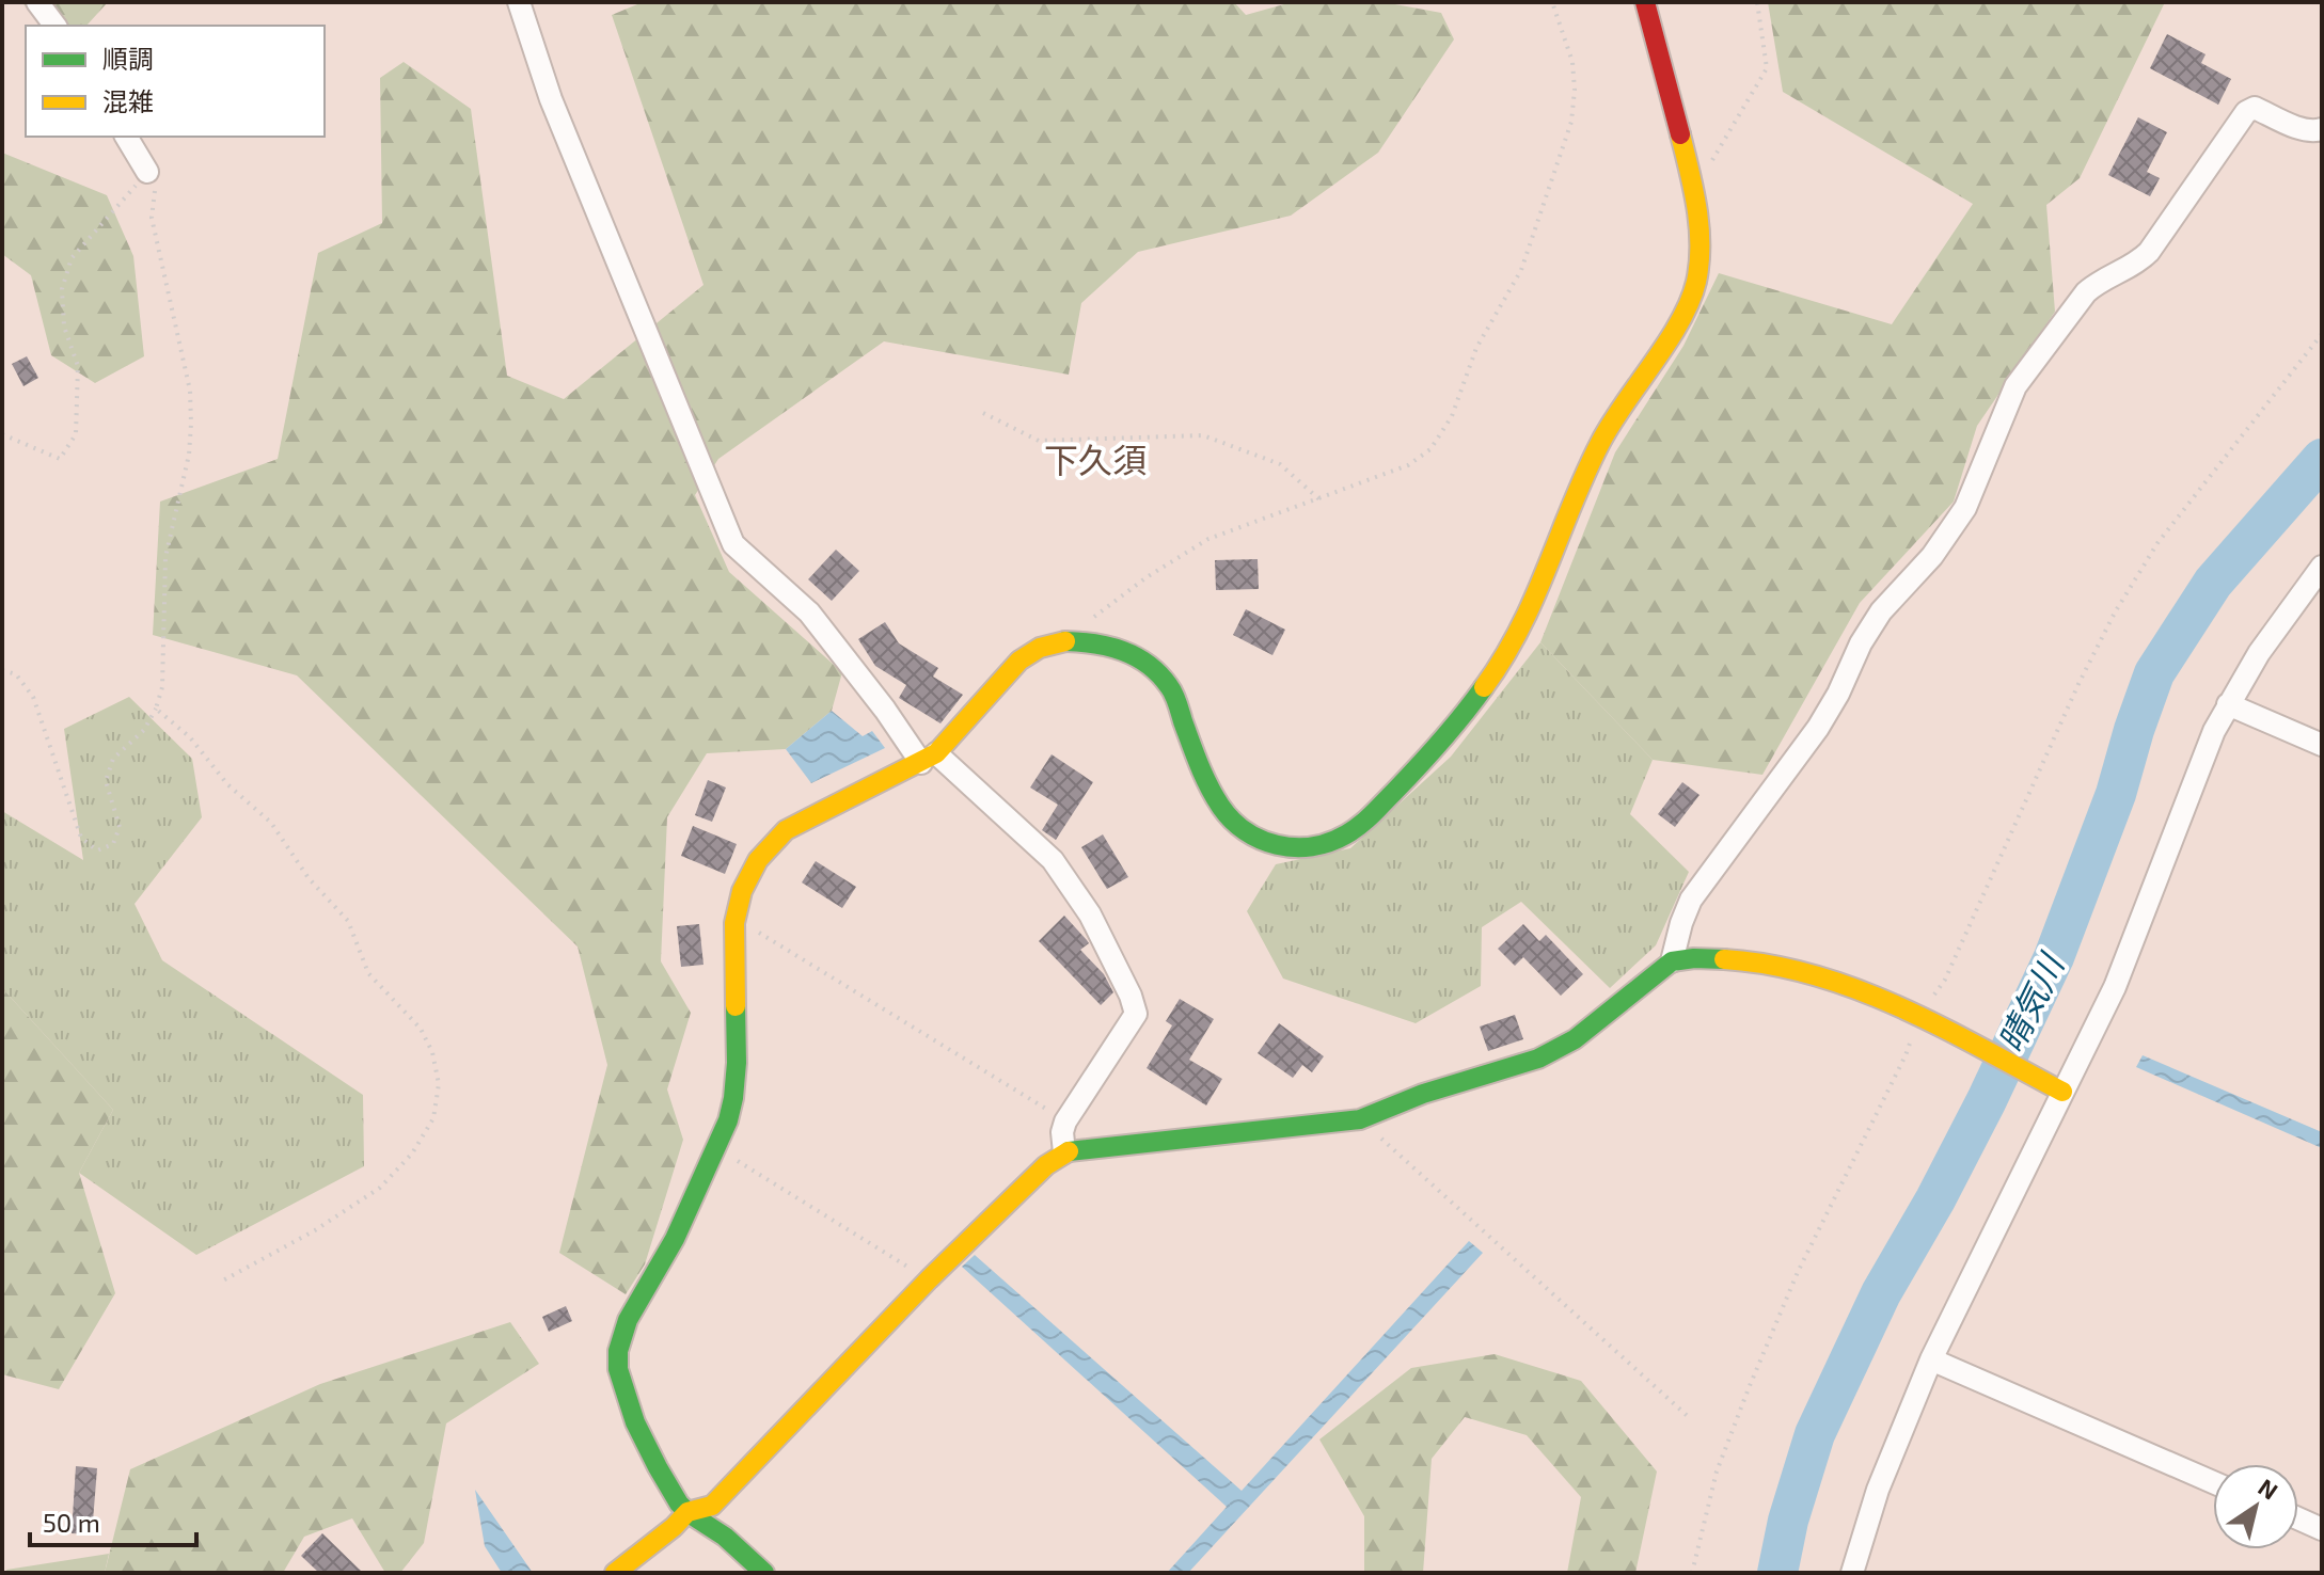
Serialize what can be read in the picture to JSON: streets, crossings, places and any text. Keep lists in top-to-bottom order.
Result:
{
  "districts": ["下久須"],
  "water": ["晴気川"],
  "legend": ["順調", "混雑"],
  "scale_bar": "50 m",
  "north": "top right"
}
